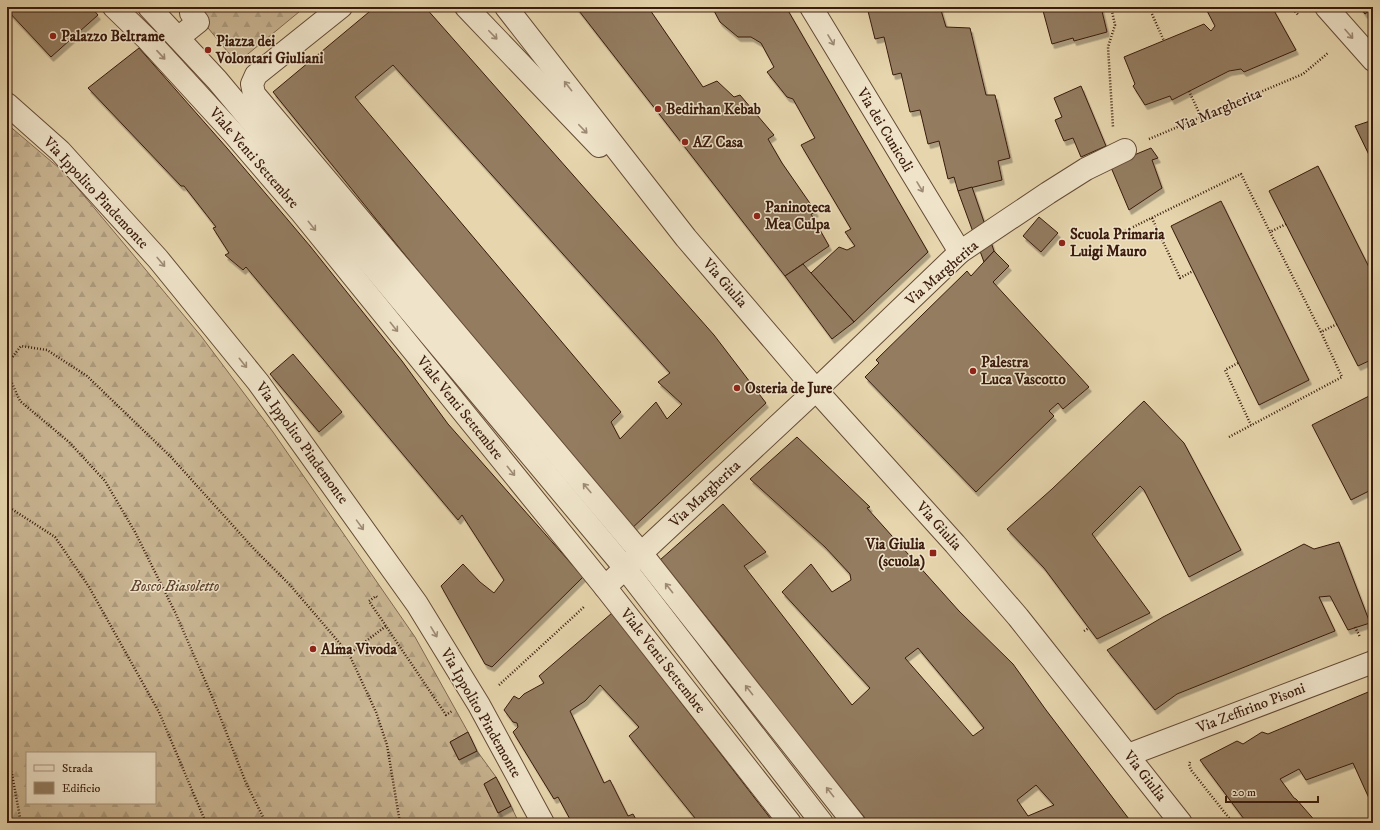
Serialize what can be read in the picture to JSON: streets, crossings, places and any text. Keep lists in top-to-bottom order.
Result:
{
  "streets": {
    "street": [
      "Via Margherita",
      "Via dei Cunicoli",
      "Viale Venti Settembre",
      "Via Ippolito Pindemonte",
      "Via Giulia",
      "Via Zeffirino Pisoni"
    ]
  },
  "crossings": [
    ["Via Margherita", "Via dei Cunicoli"],
    ["Via Margherita", "Viale Venti Settembre"],
    ["Via Margherita", "Via Giulia"],
    ["Via Giulia", "Via Zeffirino Pisoni"]
  ],
  "one_way": ["Via dei Cunicoli", "Via Ippolito Pindemonte"],
  "parks": ["Bosco Biasoletto"],
  "places": {
    "other": [
      "Palazzo Beltrame",
      "Piazza dei Volontari Giuliani",
      "Bedirhan Kebab",
      "AZ Casa",
      "Paninoteca Mea Culpa",
      "Scuola Primaria Luigi Mauro",
      "Palestra Luca Vascotto",
      "Osteria de Jure",
      "Alma Vivoda"
    ],
    "transit": ["Via Giulia (scuola)"]
  },
  "legend": ["Strada", "Edificio"],
  "scale_bar": "20 m"
}
